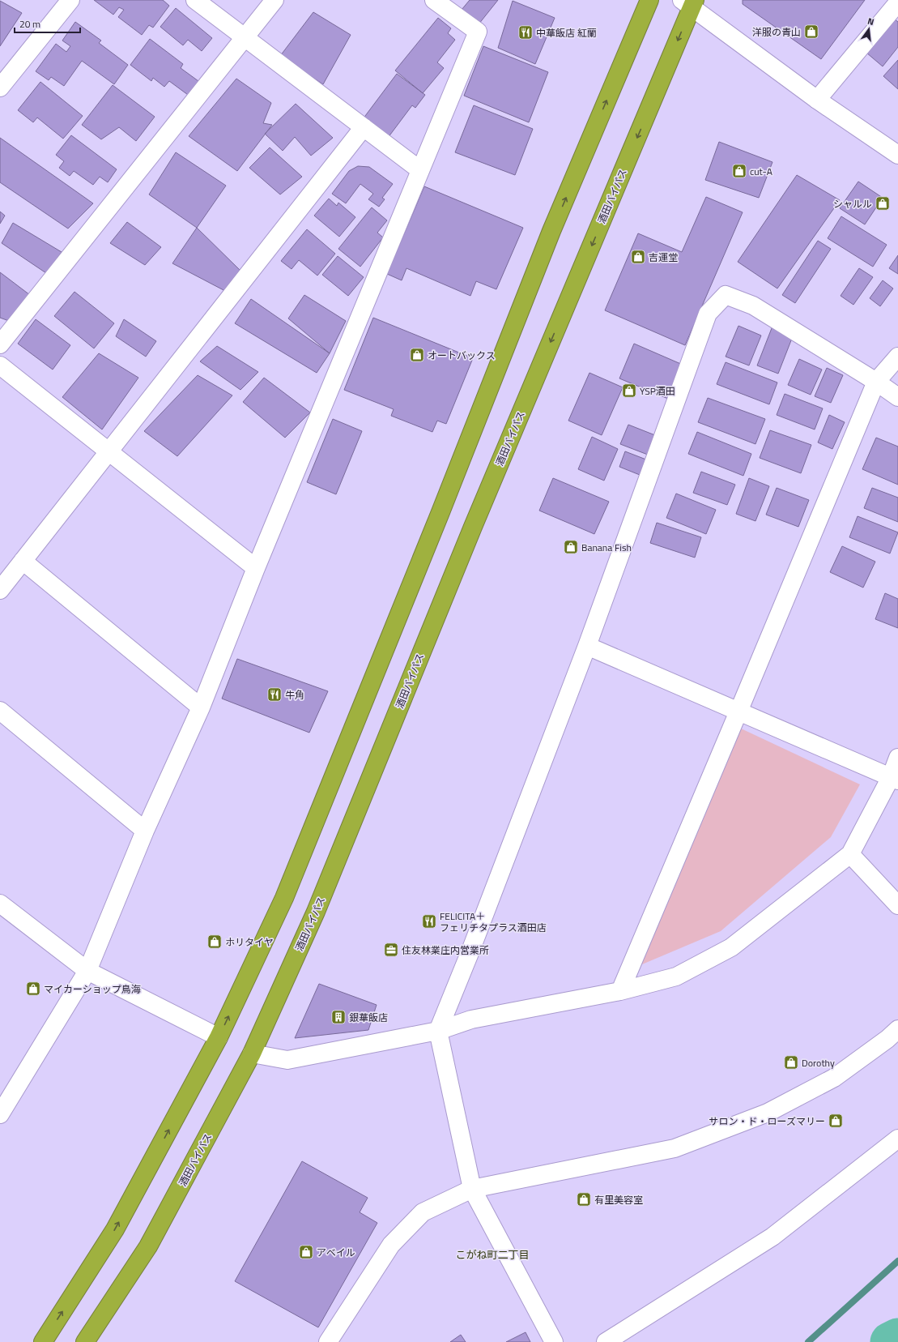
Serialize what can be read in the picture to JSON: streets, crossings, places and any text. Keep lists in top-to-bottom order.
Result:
{
  "streets": {
    "highway": ["酒田バイパス"]
  },
  "districts": ["こがね町二丁目"],
  "places": {
    "shop": [
      "洋服の青山",
      "cut-A",
      "シャルル",
      "吉運堂",
      "オートバックス",
      "YSP酒田",
      "Banana Fish",
      "ホリタイヤ",
      "マイカーショップ鳥海",
      "Dorothy",
      "サロン・ド・ローズマリー",
      "有里美容室",
      "アベイル"
    ],
    "restaurant": ["中華飯店 紅蘭", "牛角", "FELICITA＋ フェリチタプラス酒田店"],
    "office": ["住友林業庄内営業所"],
    "building": ["銀華飯店"]
  },
  "scale_bar": "20 m",
  "north": "top"
}
